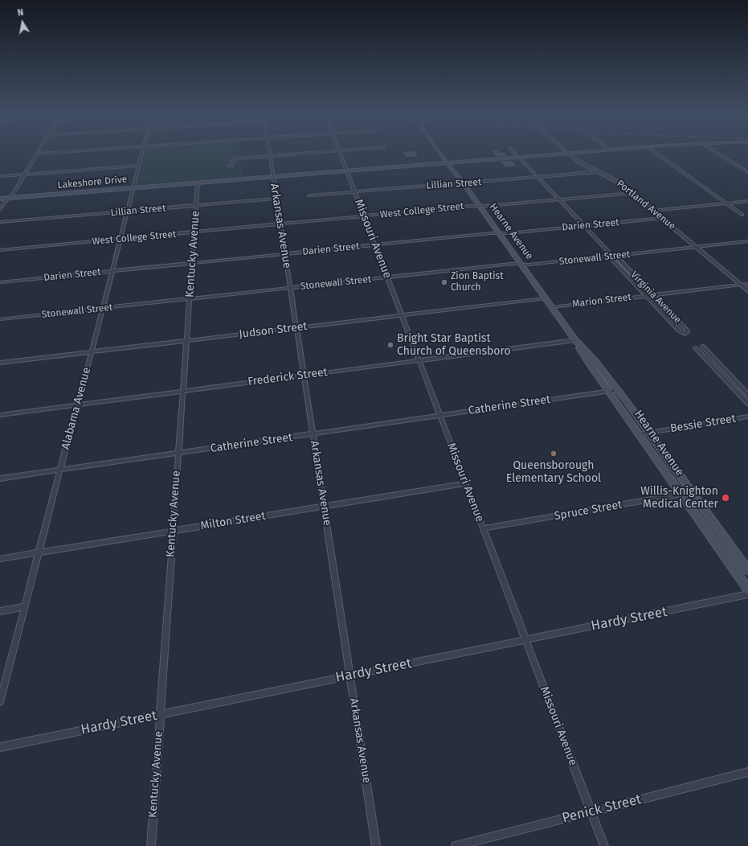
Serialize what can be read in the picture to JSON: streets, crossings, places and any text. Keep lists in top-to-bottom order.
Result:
{
  "streets": {
    "main road": ["Lakeshore Drive", "Hearne Avenue"],
    "street": [
      "Lillian Street",
      "Portland Avenue",
      "West College Street",
      "Darien Street",
      "Arkansas Avenue",
      "Missouri Avenue",
      "Kentucky Avenue",
      "Stonewall Street",
      "Virginia Avenue",
      "Marion Street",
      "Judson Street",
      "Frederick Street",
      "Catherine Street",
      "Alabama Avenue",
      "Bessie Street",
      "Spruce Street",
      "Milton Street",
      "Hardy Street",
      "Penick Street"
    ]
  },
  "crossings": [
    ["Lakeshore Drive", "Arkansas Avenue"],
    ["Lakeshore Drive", "Hearne Avenue"],
    ["Lakeshore Drive", "Missouri Avenue"],
    ["Lakeshore Drive", "Kentucky Avenue"],
    ["Lakeshore Drive", "Virginia Avenue"],
    ["Lakeshore Drive", "Alabama Avenue"],
    ["Lillian Street", "Portland Avenue"],
    ["Lillian Street", "Arkansas Avenue"],
    ["Lillian Street", "Hearne Avenue"],
    ["Lillian Street", "Missouri Avenue"],
    ["Lillian Street", "Kentucky Avenue"],
    ["Lillian Street", "Virginia Avenue"],
    ["Lillian Street", "Alabama Avenue"],
    ["Portland Avenue", "West College Street"],
    ["Portland Avenue", "Darien Street"],
    ["Portland Avenue", "Stonewall Street"],
    ["Portland Avenue", "Marion Street"],
    ["West College Street", "Arkansas Avenue"],
    ["West College Street", "Hearne Avenue"],
    ["West College Street", "Missouri Avenue"],
    ["West College Street", "Kentucky Avenue"],
    ["West College Street", "Virginia Avenue"],
    ["West College Street", "Alabama Avenue"],
    ["Darien Street", "Arkansas Avenue"],
    ["Darien Street", "Hearne Avenue"],
    ["Darien Street", "Missouri Avenue"],
    ["Darien Street", "Kentucky Avenue"],
    ["Darien Street", "Virginia Avenue"],
    ["Darien Street", "Alabama Avenue"],
    ["Arkansas Avenue", "Stonewall Street"],
    ["Arkansas Avenue", "Judson Street"],
    ["Arkansas Avenue", "Frederick Street"],
    ["Arkansas Avenue", "Catherine Street"],
    ["Arkansas Avenue", "Milton Street"],
    ["Arkansas Avenue", "Hardy Street"],
    ["Hearne Avenue", "Stonewall Street"],
    ["Hearne Avenue", "Marion Street"],
    ["Hearne Avenue", "Judson Street"],
    ["Hearne Avenue", "Frederick Street"],
    ["Hearne Avenue", "Catherine Street"],
    ["Hearne Avenue", "Bessie Street"],
    ["Hearne Avenue", "Spruce Street"],
    ["Missouri Avenue", "Stonewall Street"],
    ["Missouri Avenue", "Judson Street"],
    ["Missouri Avenue", "Frederick Street"],
    ["Missouri Avenue", "Catherine Street"],
    ["Missouri Avenue", "Spruce Street"],
    ["Missouri Avenue", "Milton Street"],
    ["Missouri Avenue", "Hardy Street"],
    ["Missouri Avenue", "Penick Street"],
    ["Kentucky Avenue", "Stonewall Street"],
    ["Kentucky Avenue", "Judson Street"],
    ["Kentucky Avenue", "Frederick Street"],
    ["Kentucky Avenue", "Catherine Street"],
    ["Kentucky Avenue", "Milton Street"],
    ["Kentucky Avenue", "Hardy Street"],
    ["Stonewall Street", "Virginia Avenue"],
    ["Stonewall Street", "Alabama Avenue"],
    ["Virginia Avenue", "Marion Street"],
    ["Judson Street", "Alabama Avenue"],
    ["Frederick Street", "Alabama Avenue"],
    ["Catherine Street", "Alabama Avenue"],
    ["Alabama Avenue", "Milton Street"]
  ],
  "places": [
    "Zion Baptist Church",
    "Bright Star Baptist Church of Queensboro",
    "Queensborough Elementary School",
    "Willis-Knighton Medical Center"
  ],
  "north": "top"
}
